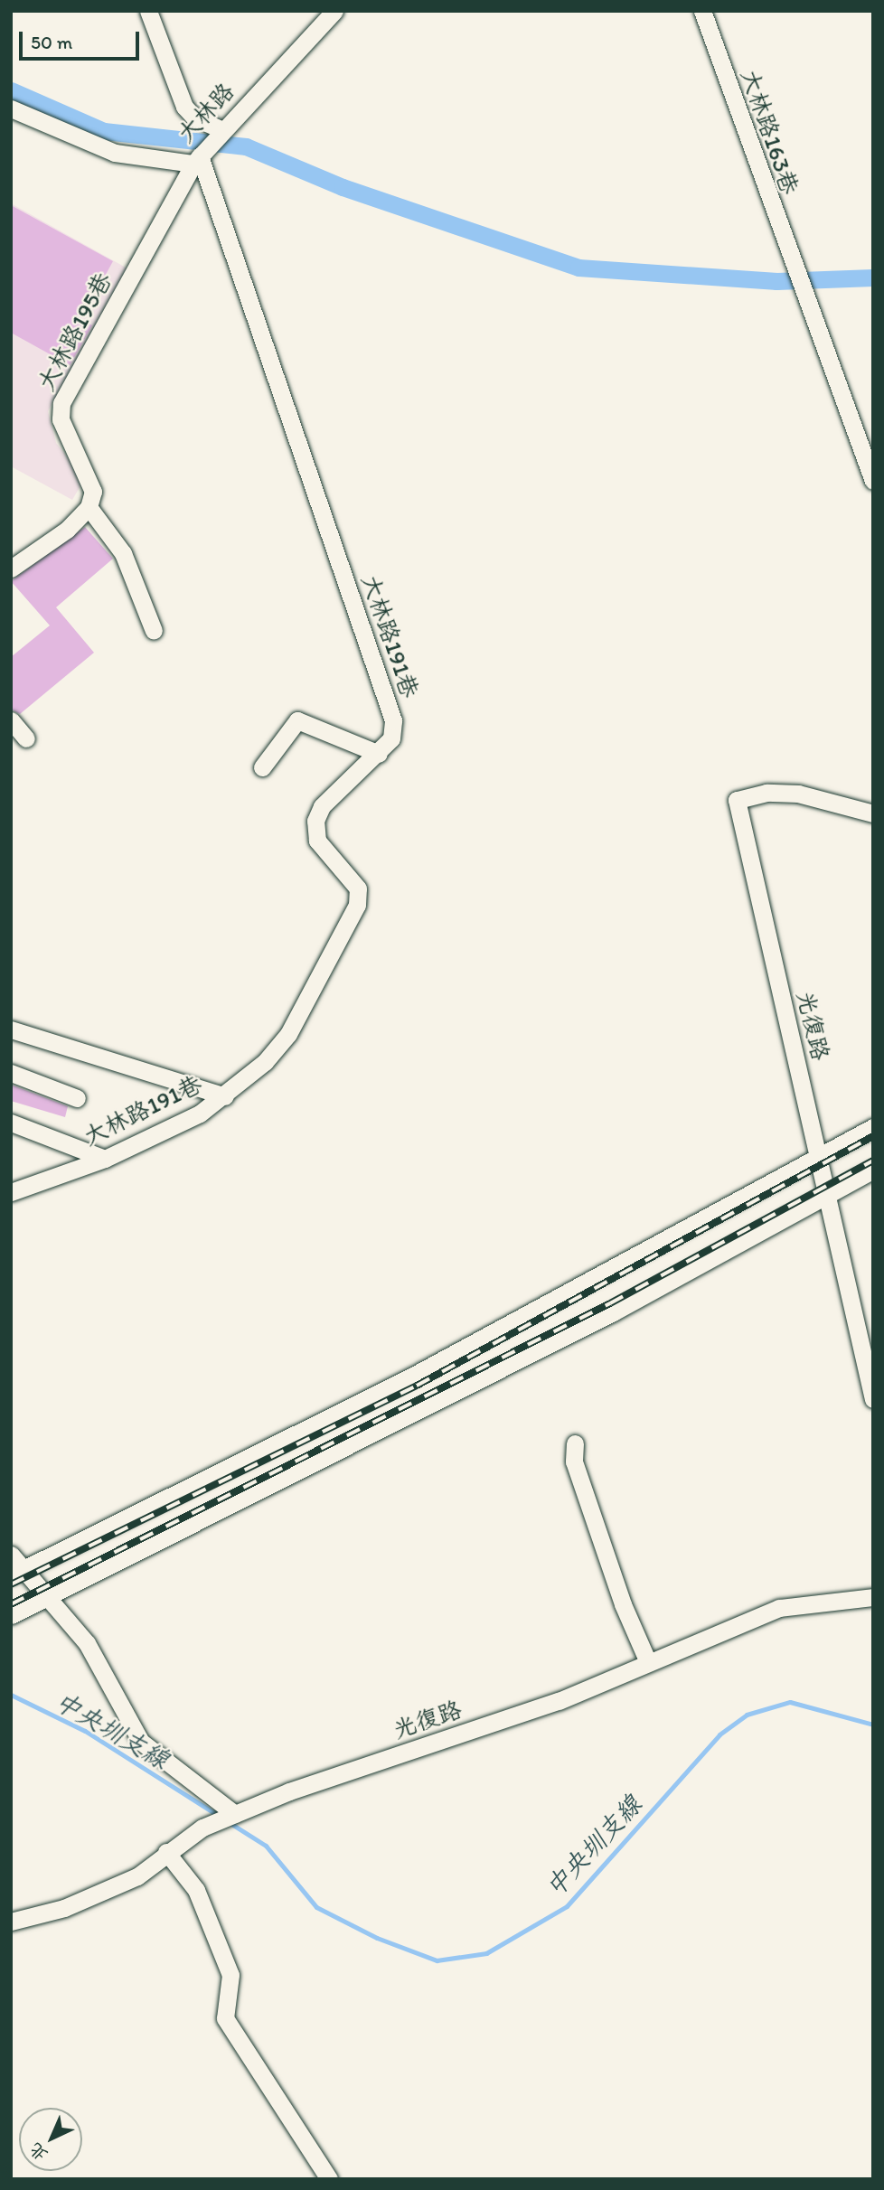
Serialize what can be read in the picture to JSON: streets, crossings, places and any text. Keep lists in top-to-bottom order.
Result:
{
  "streets": {
    "street": [
      "大林路",
      "大林路163巷",
      "大林路195巷",
      "大林路191巷",
      "光復路"
    ]
  },
  "crossings": [
    ["大林路", "大林路195巷"],
    ["大林路", "大林路191巷"],
    ["大林路195巷", "大林路191巷"]
  ],
  "water": ["中央圳支線"],
  "scale_bar": "50 m",
  "north": "bottom left"
}
